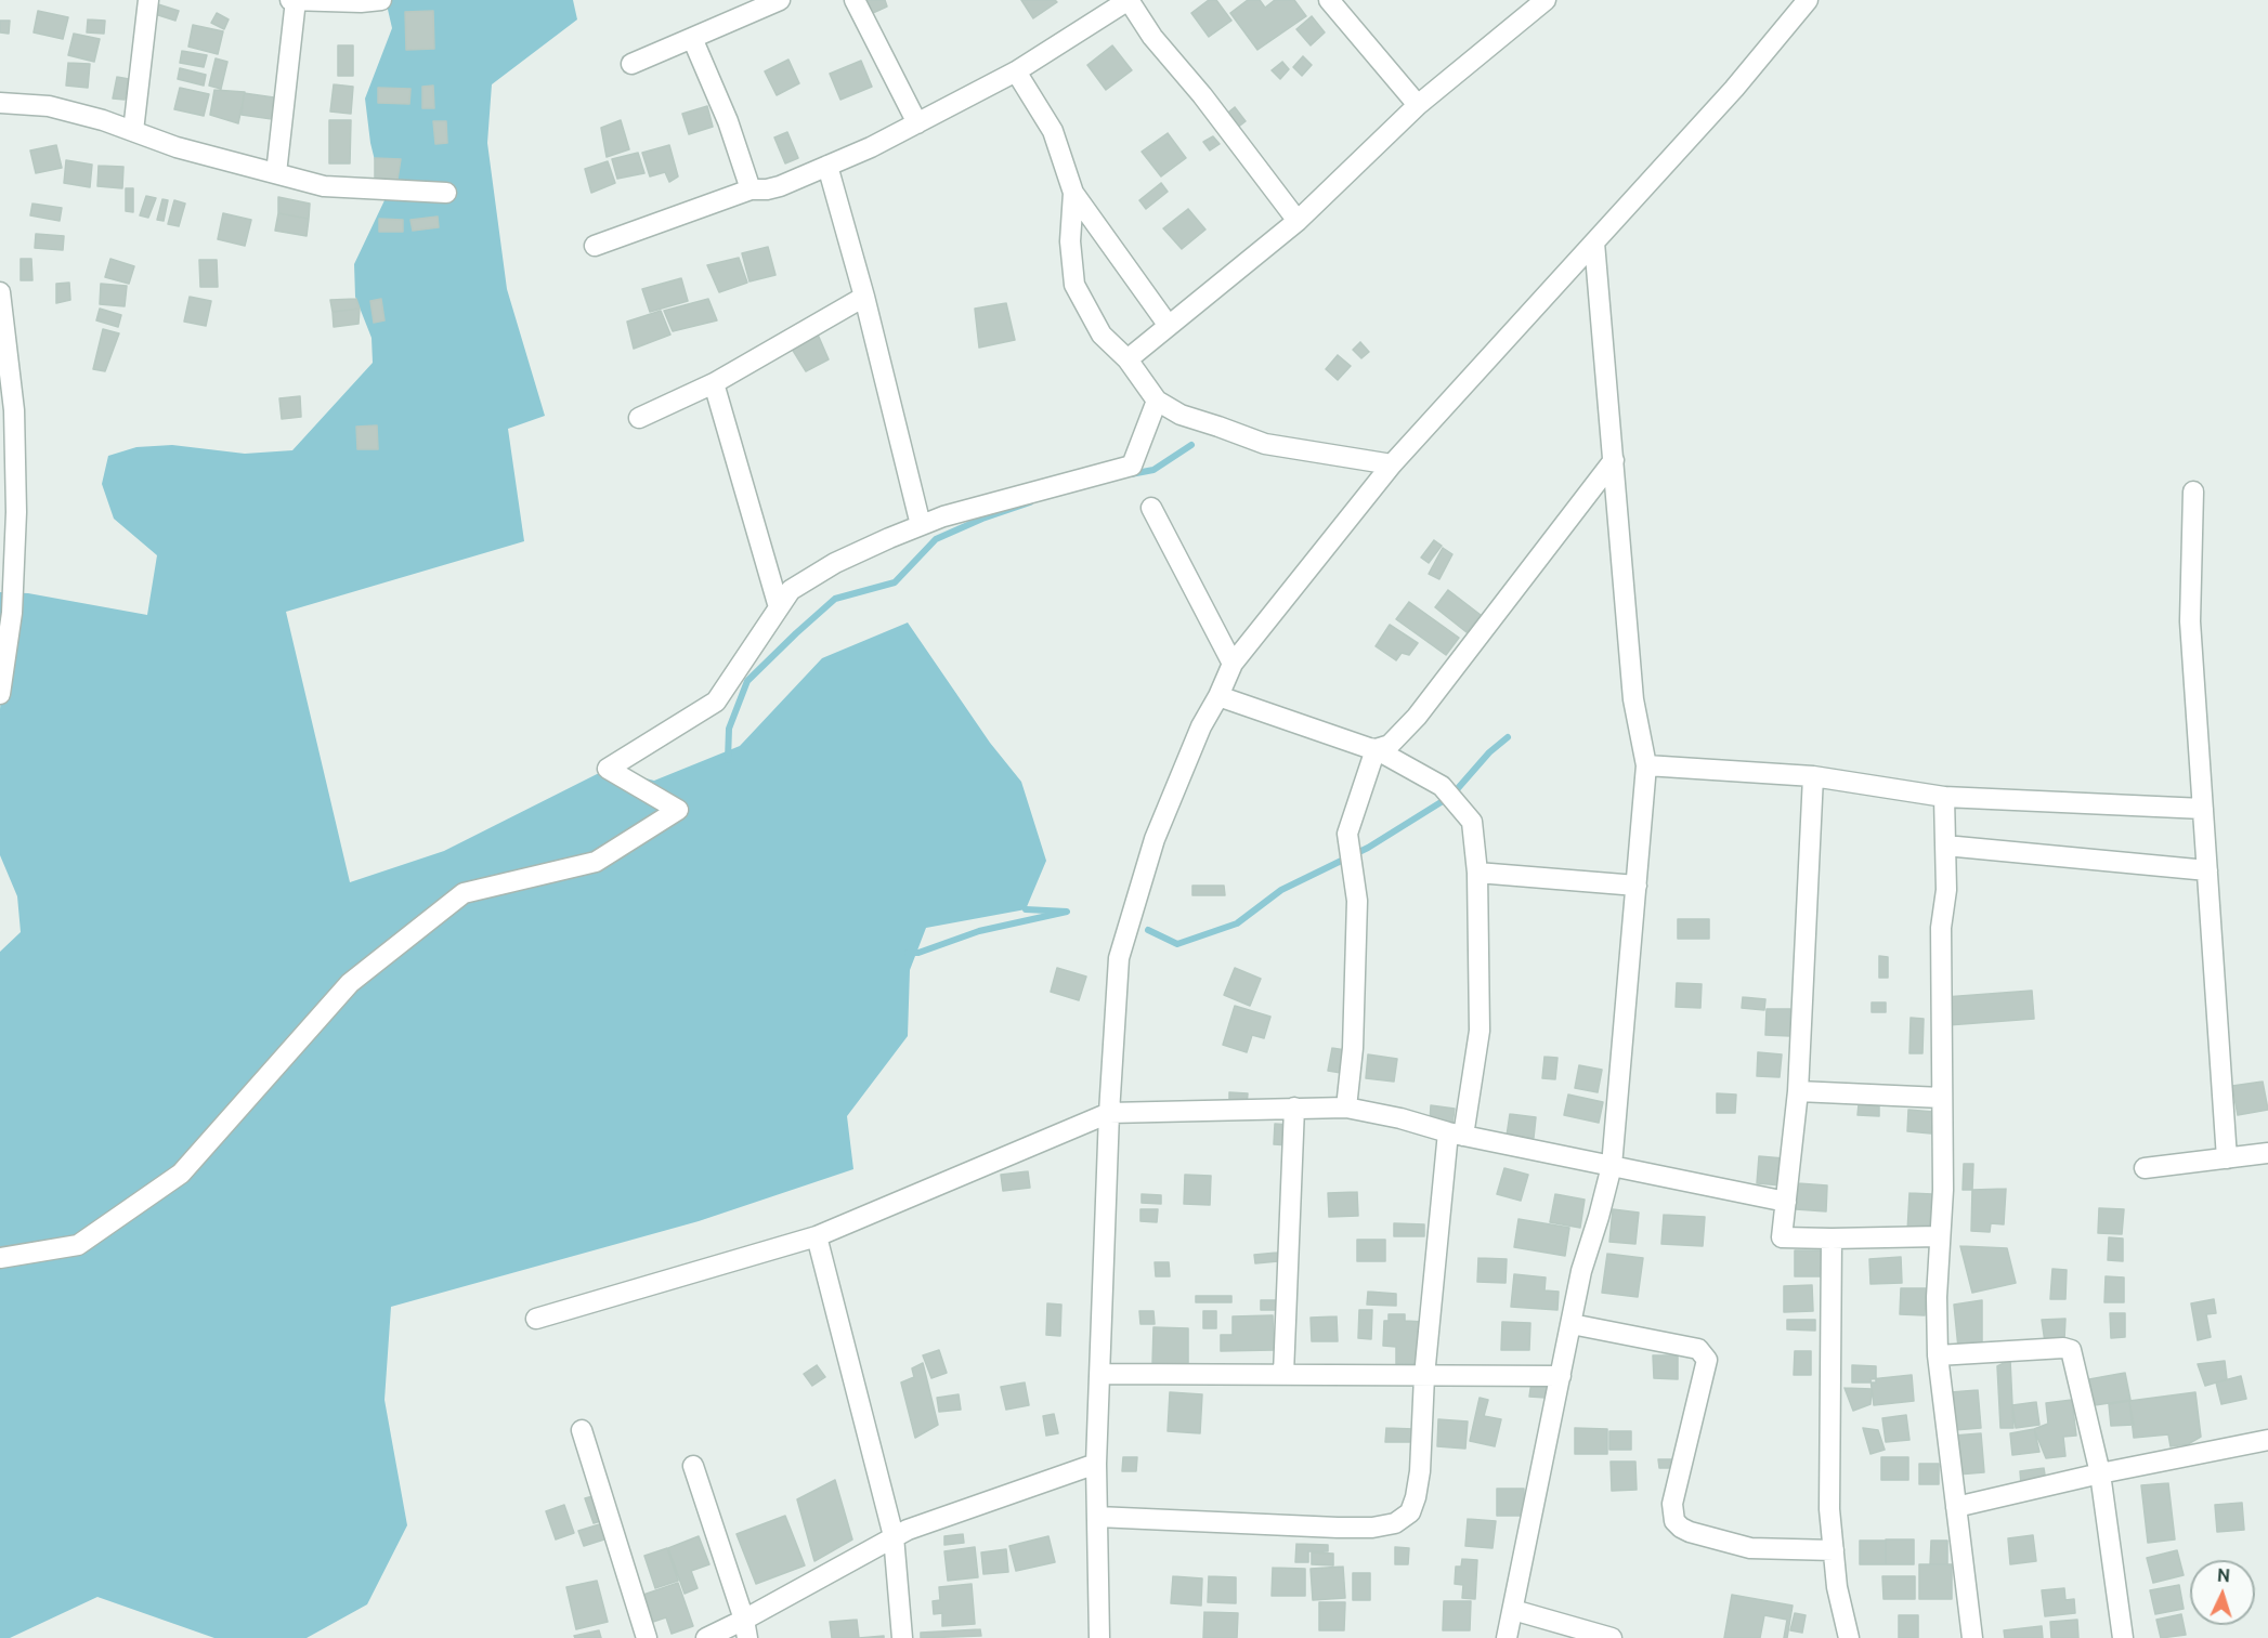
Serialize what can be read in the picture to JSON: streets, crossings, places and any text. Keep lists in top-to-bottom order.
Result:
{
  "north": "top"
}
